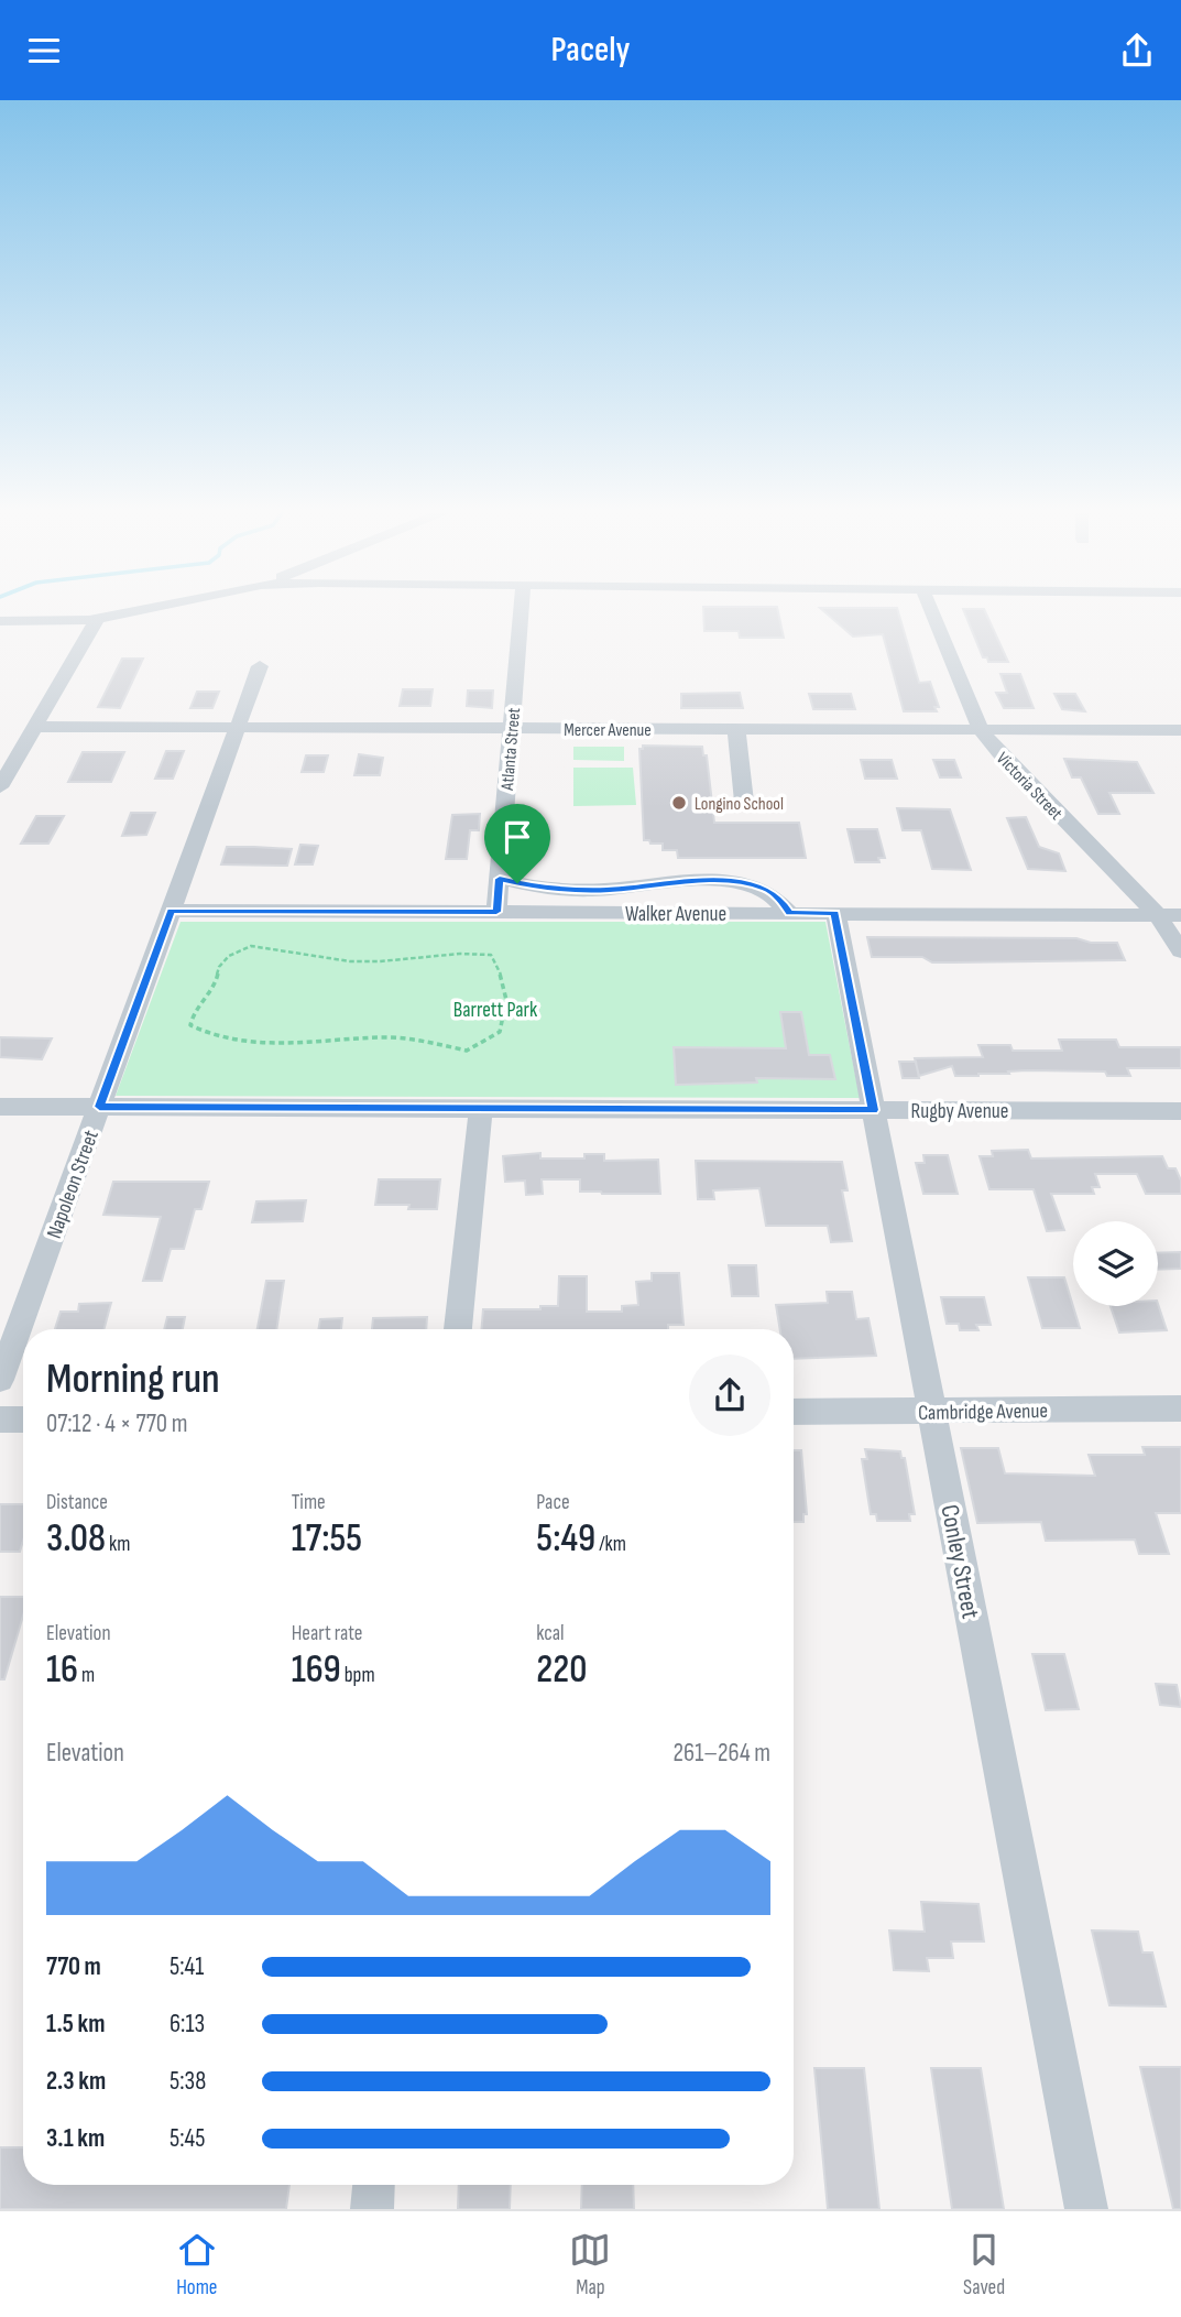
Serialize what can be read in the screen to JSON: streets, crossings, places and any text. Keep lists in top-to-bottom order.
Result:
{
  "streets": {
    "street": [
      "Mercer Avenue",
      "Atlanta Street",
      "Victoria Street",
      "Walker Avenue",
      "Rugby Avenue",
      "Napoleon Street",
      "Cambridge Avenue",
      "Conley Street"
    ]
  },
  "crossings": [
    ["Mercer Avenue", "Atlanta Street"],
    ["Mercer Avenue", "Victoria Street"],
    ["Mercer Avenue", "Napoleon Street"],
    ["Atlanta Street", "Walker Avenue"],
    ["Victoria Street", "Walker Avenue"],
    ["Walker Avenue", "Napoleon Street"],
    ["Walker Avenue", "Conley Street"],
    ["Rugby Avenue", "Napoleon Street"],
    ["Rugby Avenue", "Conley Street"],
    ["Cambridge Avenue", "Conley Street"]
  ],
  "parks": ["Barrett Park"],
  "places": ["Longino School"],
  "page": {
    "header": "Pacely",
    "heading": ["Morning run", "07:12 · 4 × 770 m"],
    "stats": [
      ["Distance", "3.08 km"],
      ["Time", "17:55"],
      ["Pace", "5:49 /km"],
      ["Elevation", "16 m"],
      ["Heart rate", "169 bpm"],
      ["kcal", "220"]
    ],
    "chart": ["Elevation", "261–264 m"],
    "list": [
      {
        "name": "770 m",
        "note": "5:41"
      },
      {
        "name": "1.5 km",
        "note": "6:13"
      },
      {
        "name": "2.3 km",
        "note": "5:38"
      },
      {
        "name": "3.1 km",
        "note": "5:45"
      }
    ],
    "tabs": ["Home", "Map", "Saved"]
  }
}
